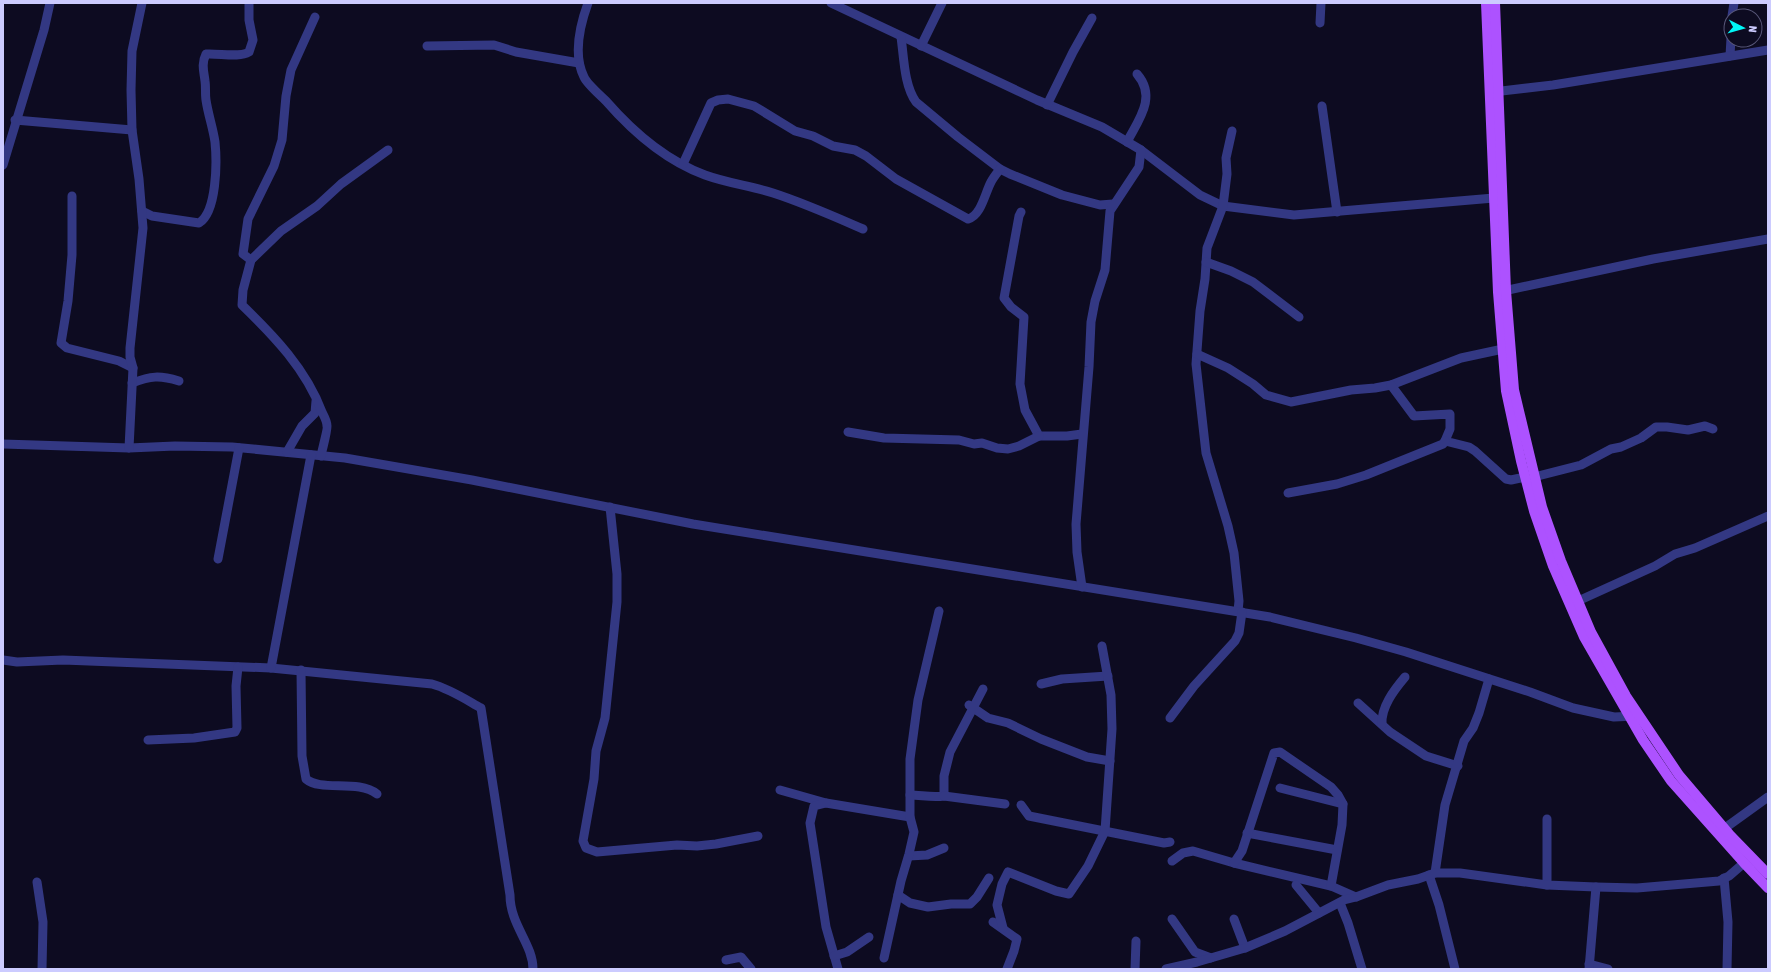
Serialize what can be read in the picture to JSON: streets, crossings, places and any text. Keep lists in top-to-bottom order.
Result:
{
  "north": "right"
}
